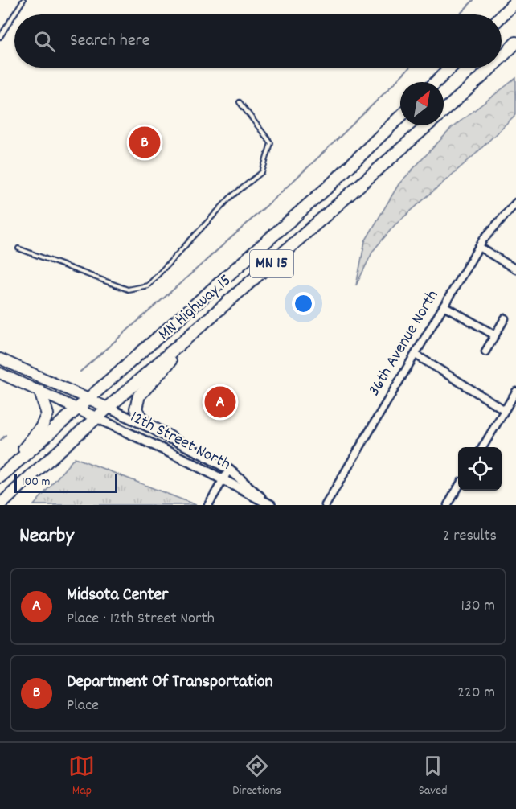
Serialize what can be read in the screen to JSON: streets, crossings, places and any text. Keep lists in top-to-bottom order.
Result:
{
  "streets": {
    "highway": ["MN 15", "MN Highway 15"],
    "main road": ["12th Street North"],
    "street": ["36th Avenue North"]
  },
  "crossings": [
    ["MN Highway 15", "12th Street North"]
  ],
  "scale_bar": "100 m",
  "north": "top right",
  "page": {
    "search": "Search here",
    "pins": ["B", "A"],
    "scale": "100 m",
    "heading": ["Nearby", "2 results"],
    "list": [
      {
        "mark": "A",
        "name": "Midsota Center",
        "note": "Place · 12th Street North",
        "value": "130 m"
      },
      {
        "mark": "B",
        "name": "Department Of Transportation",
        "note": "Place",
        "value": "220 m"
      }
    ],
    "nav": ["Map", "Directions", "Saved"]
  }
}
